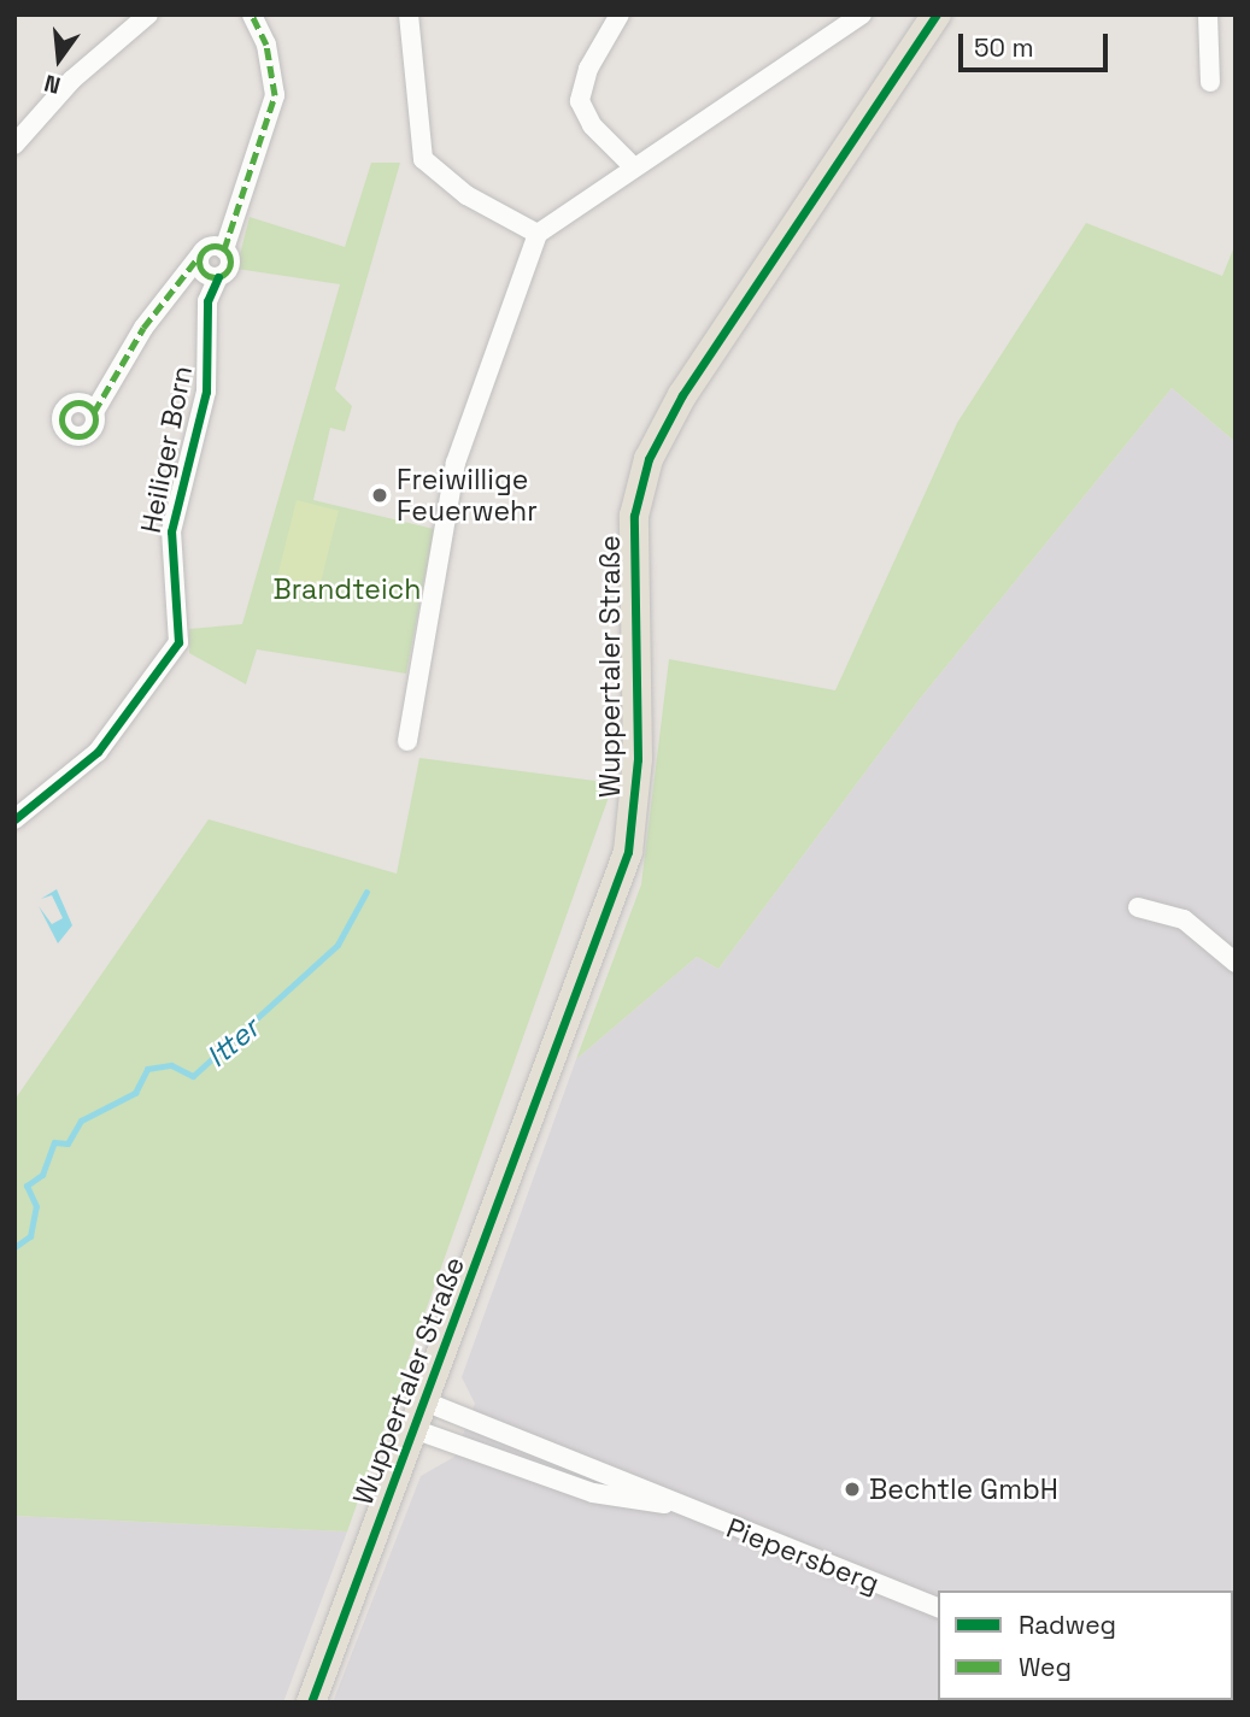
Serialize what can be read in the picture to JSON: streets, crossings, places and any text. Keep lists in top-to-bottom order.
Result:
{
  "streets": {
    "main road": ["Wuppertaler Straße"],
    "street": ["Heiliger Born", "Piepersberg"]
  },
  "crossings": [
    ["Wuppertaler Straße", "Piepersberg"]
  ],
  "water": ["Itter"],
  "parks": ["Brandteich"],
  "places": ["Freiwillige Feuerwehr", "Bechtle GmbH"],
  "legend": ["Radweg", "Weg"],
  "scale_bar": "50 m",
  "north": "bottom"
}
